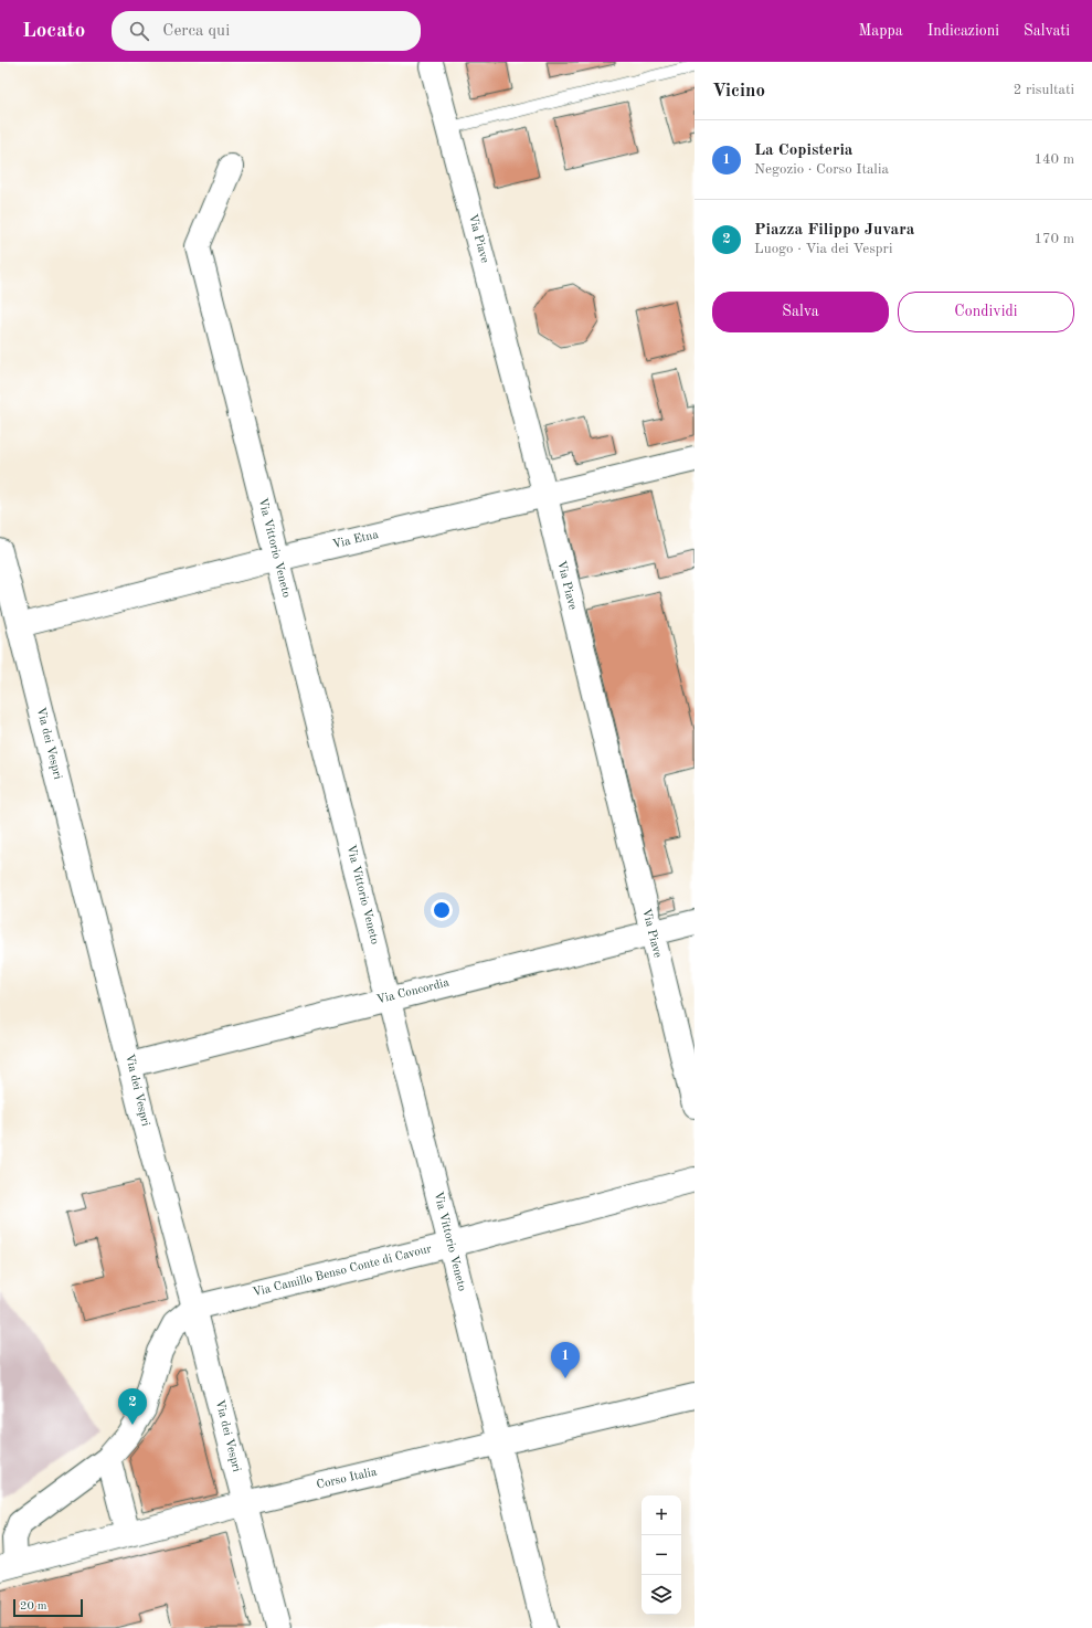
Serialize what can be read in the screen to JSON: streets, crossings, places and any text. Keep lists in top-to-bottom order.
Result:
{
  "streets": {
    "street": [
      "Via Piave",
      "Via Etna",
      "Via Vittorio Veneto",
      "Via dei Vespri",
      "Via Concordia",
      "Via Camillo Benso Conte di Cavour",
      "Corso Italia"
    ]
  },
  "crossings": [
    ["Via Piave", "Via Etna"],
    ["Via Piave", "Via Concordia"],
    ["Via Etna", "Via Vittorio Veneto"],
    ["Via Etna", "Via dei Vespri"],
    ["Via Vittorio Veneto", "Via Concordia"],
    ["Via Vittorio Veneto", "Via Camillo Benso Conte di Cavour"],
    ["Via Vittorio Veneto", "Corso Italia"],
    ["Via dei Vespri", "Via Concordia"],
    ["Via dei Vespri", "Via Camillo Benso Conte di Cavour"],
    ["Via dei Vespri", "Corso Italia"]
  ],
  "scale_bar": "20 m",
  "page": {
    "header": "Locato",
    "search": "Cerca qui",
    "nav": ["Mappa", "Indicazioni", "Salvati"],
    "heading": ["Vicino", "2 risultati"],
    "list": [
      {
        "mark": "1",
        "name": "La Copisteria",
        "note": "Negozio · Corso Italia",
        "value": "140 m"
      },
      {
        "mark": "2",
        "name": "Piazza Filippo Juvara",
        "note": "Luogo · Via dei Vespri",
        "value": "170 m"
      }
    ],
    "buttons": ["Salva", "Condividi"],
    "pins": ["1", "2"],
    "map_buttons": ["+", "−"],
    "scale": "20 m"
  }
}
